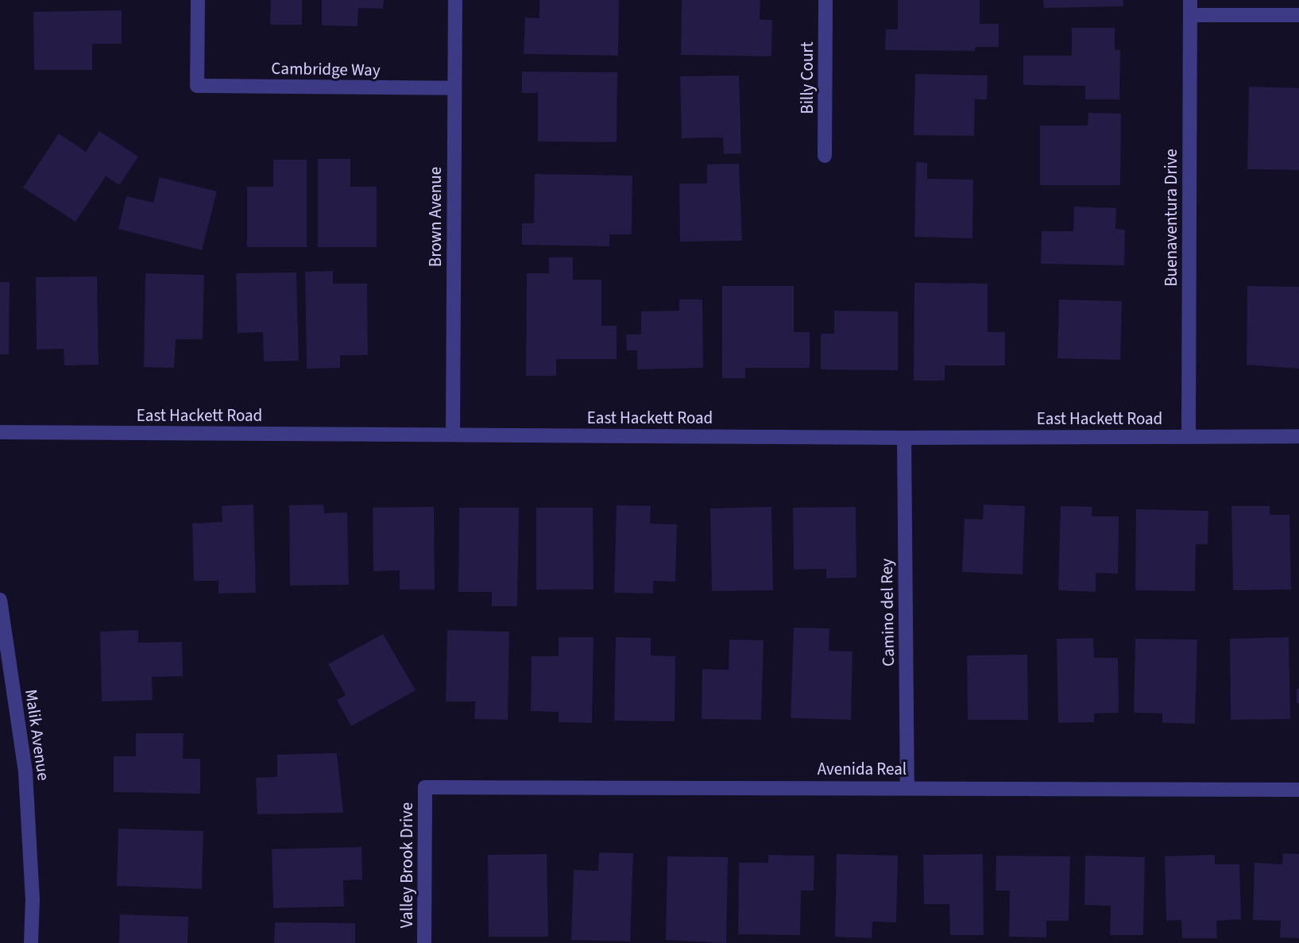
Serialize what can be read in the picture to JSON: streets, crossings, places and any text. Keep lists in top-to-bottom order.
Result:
{
  "streets": {
    "street": [
      "Cambridge Way",
      "Billy Court",
      "Brown Avenue",
      "Buenaventura Drive",
      "East Hackett Road",
      "Camino del Rey",
      "Malik Avenue",
      "Avenida Real",
      "Valley Brook Drive"
    ]
  },
  "crossings": [
    ["Cambridge Way", "Brown Avenue"],
    ["Brown Avenue", "East Hackett Road"],
    ["Buenaventura Drive", "East Hackett Road"],
    ["East Hackett Road", "Camino del Rey"],
    ["Camino del Rey", "Avenida Real"],
    ["Avenida Real", "Valley Brook Drive"]
  ]
}
